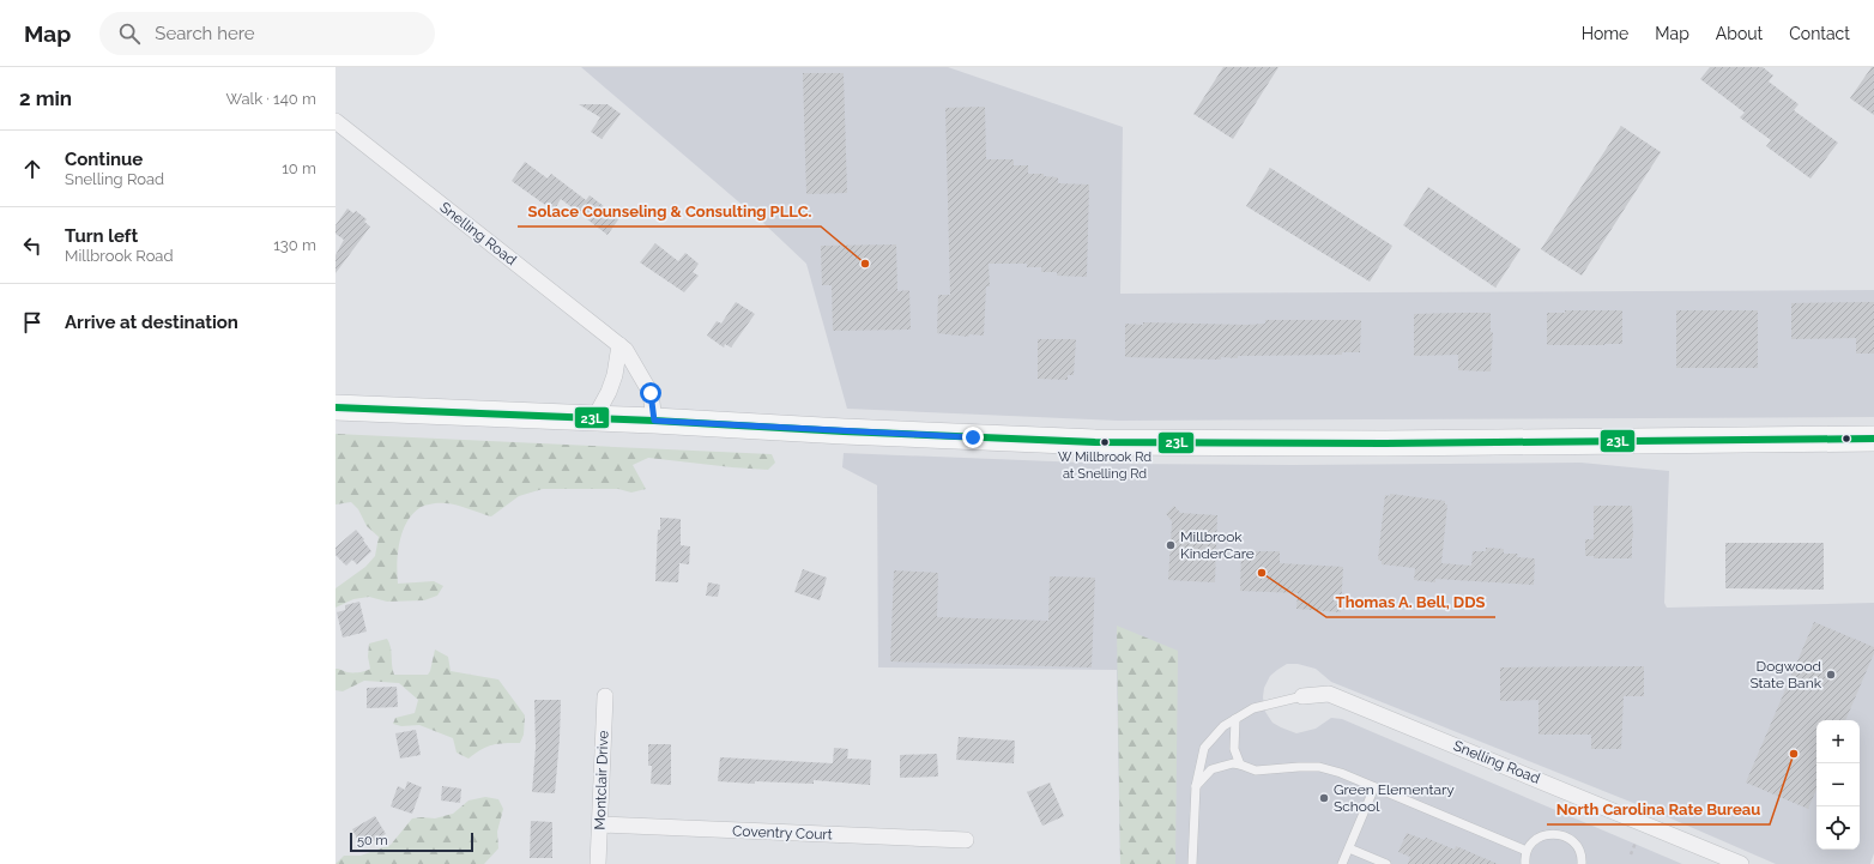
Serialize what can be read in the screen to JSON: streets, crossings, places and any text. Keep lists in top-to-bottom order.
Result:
{
  "streets": {
    "street": ["Snelling Road", "Montclair Drive", "Coventry Court"]
  },
  "crossings": [
    ["Montclair Drive", "Coventry Court"]
  ],
  "places": [
    "Solace Counseling & Consulting PLLC.",
    "W Millbrook Rd at Snelling Rd",
    "Millbrook KinderCare",
    "Thomas A. Bell, DDS",
    "Dogwood State Bank",
    "North Carolina Rate Bureau",
    "Green Elementary School"
  ],
  "lines": ["transit line 23L"],
  "scale_bar": "50 m",
  "page": {
    "header": "Map",
    "search": "Search here",
    "nav": [
      "Home",
      "Map",
      "About",
      "Contact"
    ],
    "heading": ["2 min", "Walk · 140 m"],
    "list": [
      ["Continue", "Snelling Road", "10 m"],
      ["Turn left", "Millbrook Road", "130 m"],
      "Arrive at destination"
    ],
    "map_buttons": ["+", "−"],
    "scale": "50 m"
  }
}
